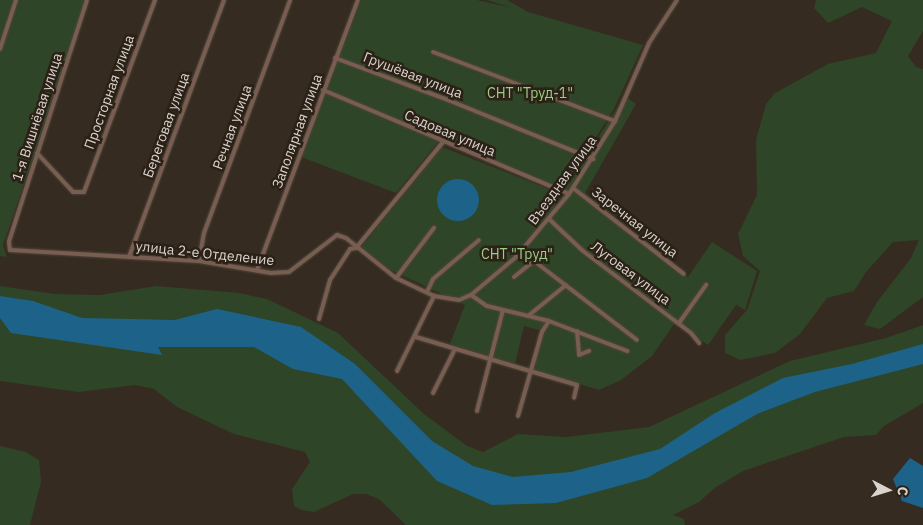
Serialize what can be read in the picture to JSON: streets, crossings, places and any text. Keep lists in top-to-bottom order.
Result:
{
  "streets": {
    "street": [
      "Грушёвая улица",
      "Просторная улица",
      "1-я Вишнёвая улица",
      "Береговая улица",
      "Речная улица",
      "Заполярная улица",
      "Садовая улица",
      "Въездная улица",
      "Заречная улица",
      "улица 2-е Отделение",
      "Луговая улица"
    ]
  },
  "crossings": [
    ["Грушёвая улица", "Заполярная улица"],
    ["Грушёвая улица", "Въездная улица"],
    ["Просторная улица", "1-я Вишнёвая улица"],
    ["1-я Вишнёвая улица", "улица 2-е Отделение"],
    ["Береговая улица", "улица 2-е Отделение"],
    ["Речная улица", "улица 2-е Отделение"],
    ["Заполярная улица", "Садовая улица"],
    ["Заполярная улица", "улица 2-е Отделение"],
    ["Садовая улица", "Въездная улица"],
    ["Въездная улица", "Заречная улица"],
    ["Въездная улица", "Луговая улица"]
  ],
  "parks": ["СНТ \"Труд-1\"", "СНТ \"Труд\""],
  "north": "right"
}
